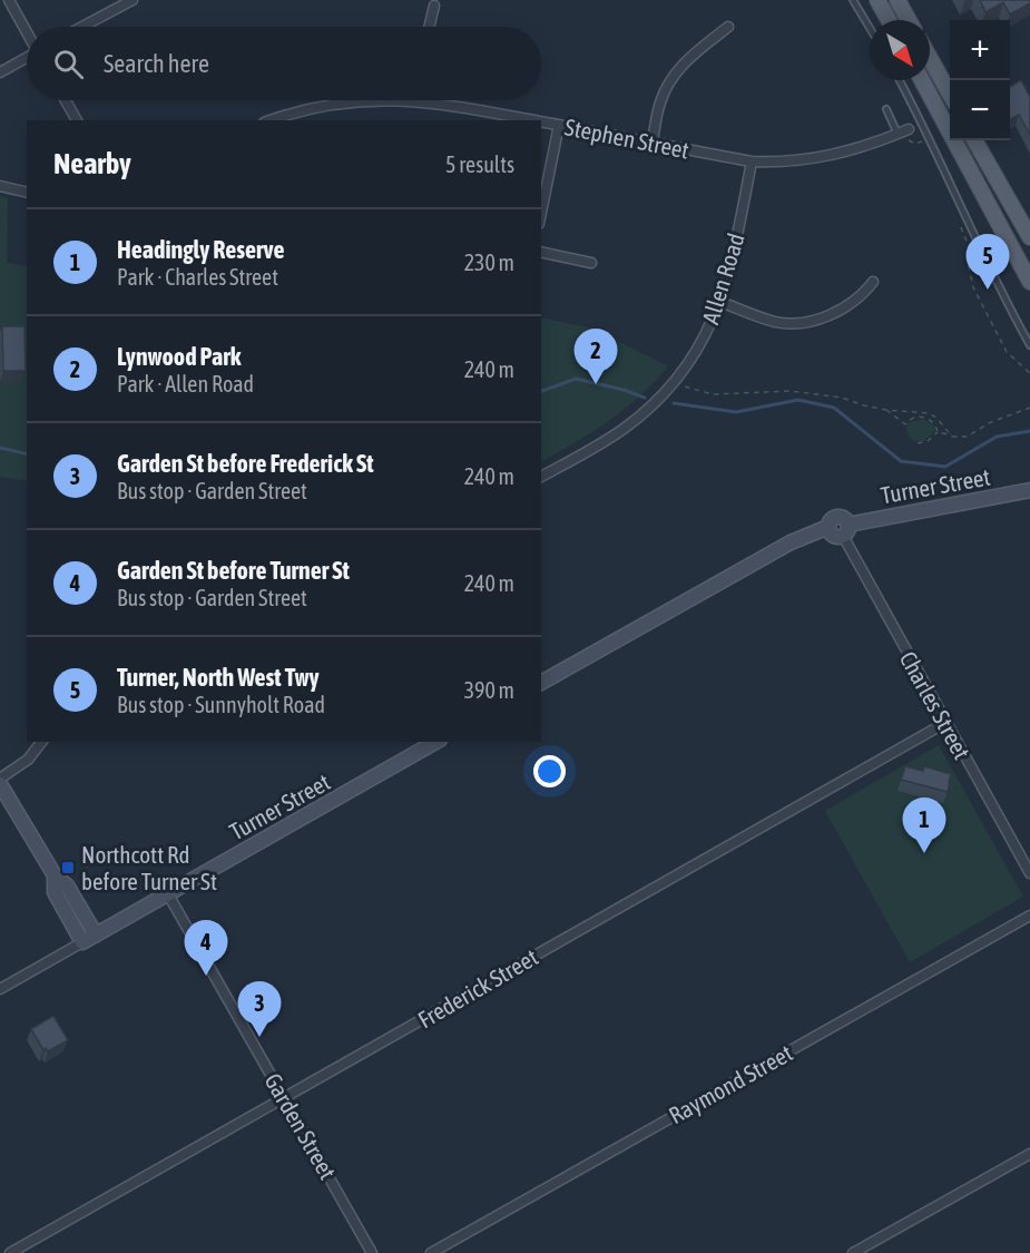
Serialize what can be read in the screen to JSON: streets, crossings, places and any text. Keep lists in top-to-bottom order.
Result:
{
  "streets": {
    "street": [
      "Stephen Street",
      "Allen Road",
      "Turner Street",
      "Charles Street",
      "Frederick Street",
      "Raymond Street",
      "Garden Street"
    ]
  },
  "crossings": [
    ["Stephen Street", "Allen Road"],
    ["Turner Street", "Charles Street"],
    ["Turner Street", "Garden Street"],
    ["Charles Street", "Frederick Street"],
    ["Frederick Street", "Garden Street"]
  ],
  "places": {
    "transit": ["Northcott Rd before Turner St"]
  },
  "north": "bottom right",
  "page": {
    "map_buttons": ["+", "−"],
    "search": "Search here",
    "heading": ["Nearby", "5 results"],
    "list": [
      {
        "mark": "1",
        "name": "Headingly Reserve",
        "note": "Park · Charles Street",
        "value": "230 m"
      },
      {
        "mark": "2",
        "name": "Lynwood Park",
        "note": "Park · Allen Road",
        "value": "240 m"
      },
      {
        "mark": "3",
        "name": "Garden St before Frederick St",
        "note": "Bus stop · Garden Street",
        "value": "240 m"
      },
      {
        "mark": "4",
        "name": "Garden St before Turner St",
        "note": "Bus stop · Garden Street",
        "value": "240 m"
      },
      {
        "mark": "5",
        "name": "Turner, North West Twy",
        "note": "Bus stop · Sunnyholt Road",
        "value": "390 m"
      }
    ],
    "pins": [
      "5",
      "2",
      "1",
      "4",
      "3"
    ]
  }
}
